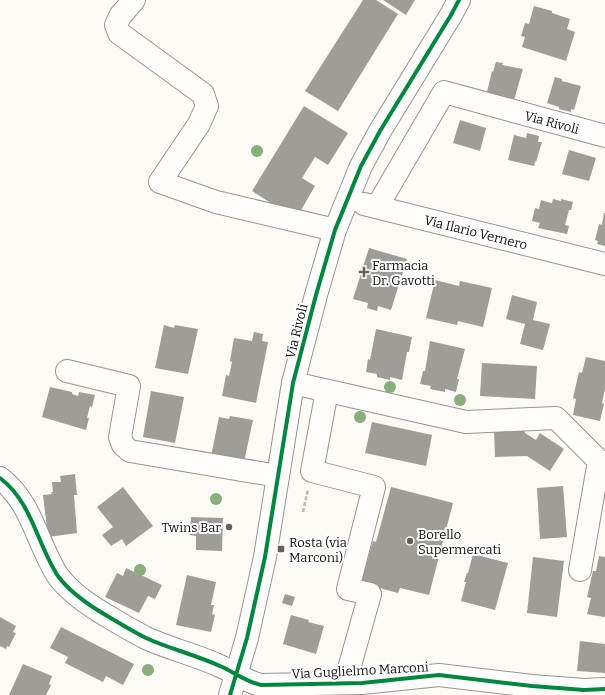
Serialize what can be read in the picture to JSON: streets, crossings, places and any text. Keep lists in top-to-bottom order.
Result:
{
  "streets": {
    "street": ["Via Rivoli", "Via Ilario Vernero", "Via Guglielmo Marconi"]
  },
  "crossings": [
    ["Via Rivoli", "Via Ilario Vernero"],
    ["Via Rivoli", "Via Guglielmo Marconi"]
  ],
  "places": {
    "health": ["Farmacia Dr. Gavotti"],
    "other": ["Twins Bar", "Borello Supermercati"],
    "transit": ["Rosta (via Marconi)"]
  }
}
